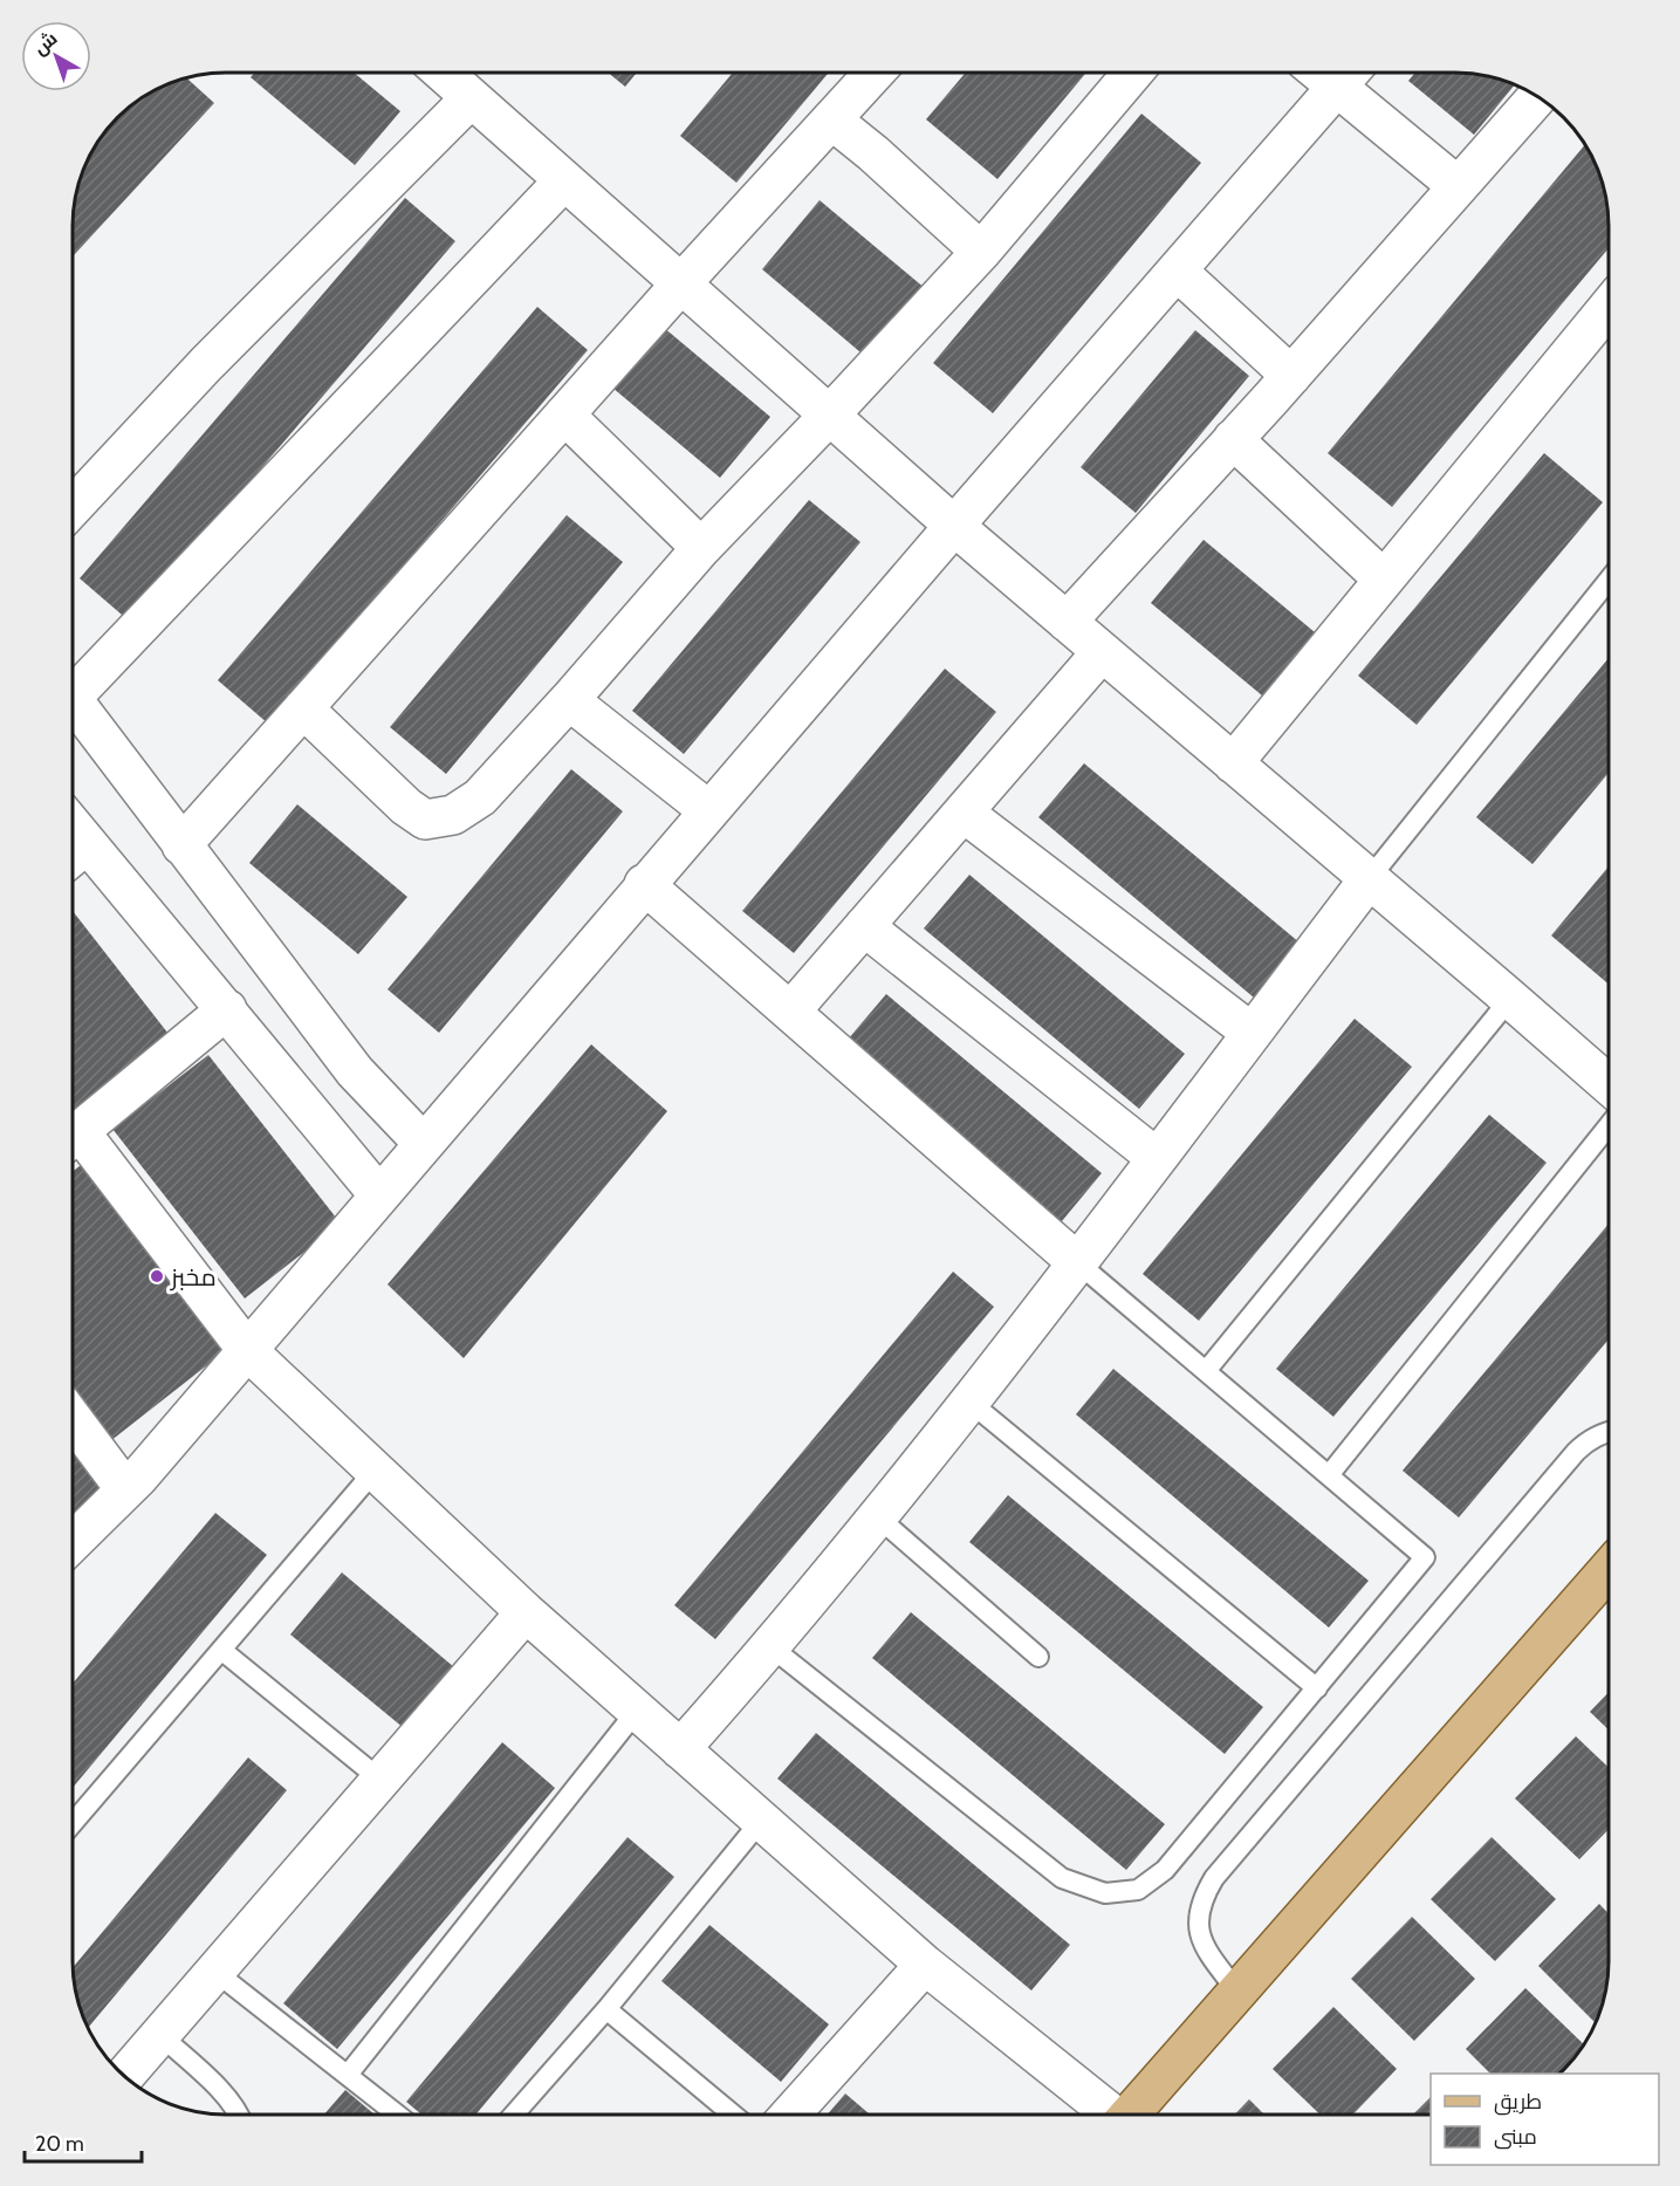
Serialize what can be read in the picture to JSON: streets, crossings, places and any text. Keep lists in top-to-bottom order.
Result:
{
  "places": ["مخبز"],
  "legend": ["طريق", "مبنى"],
  "scale_bar": "20 m",
  "north": "top left"
}
